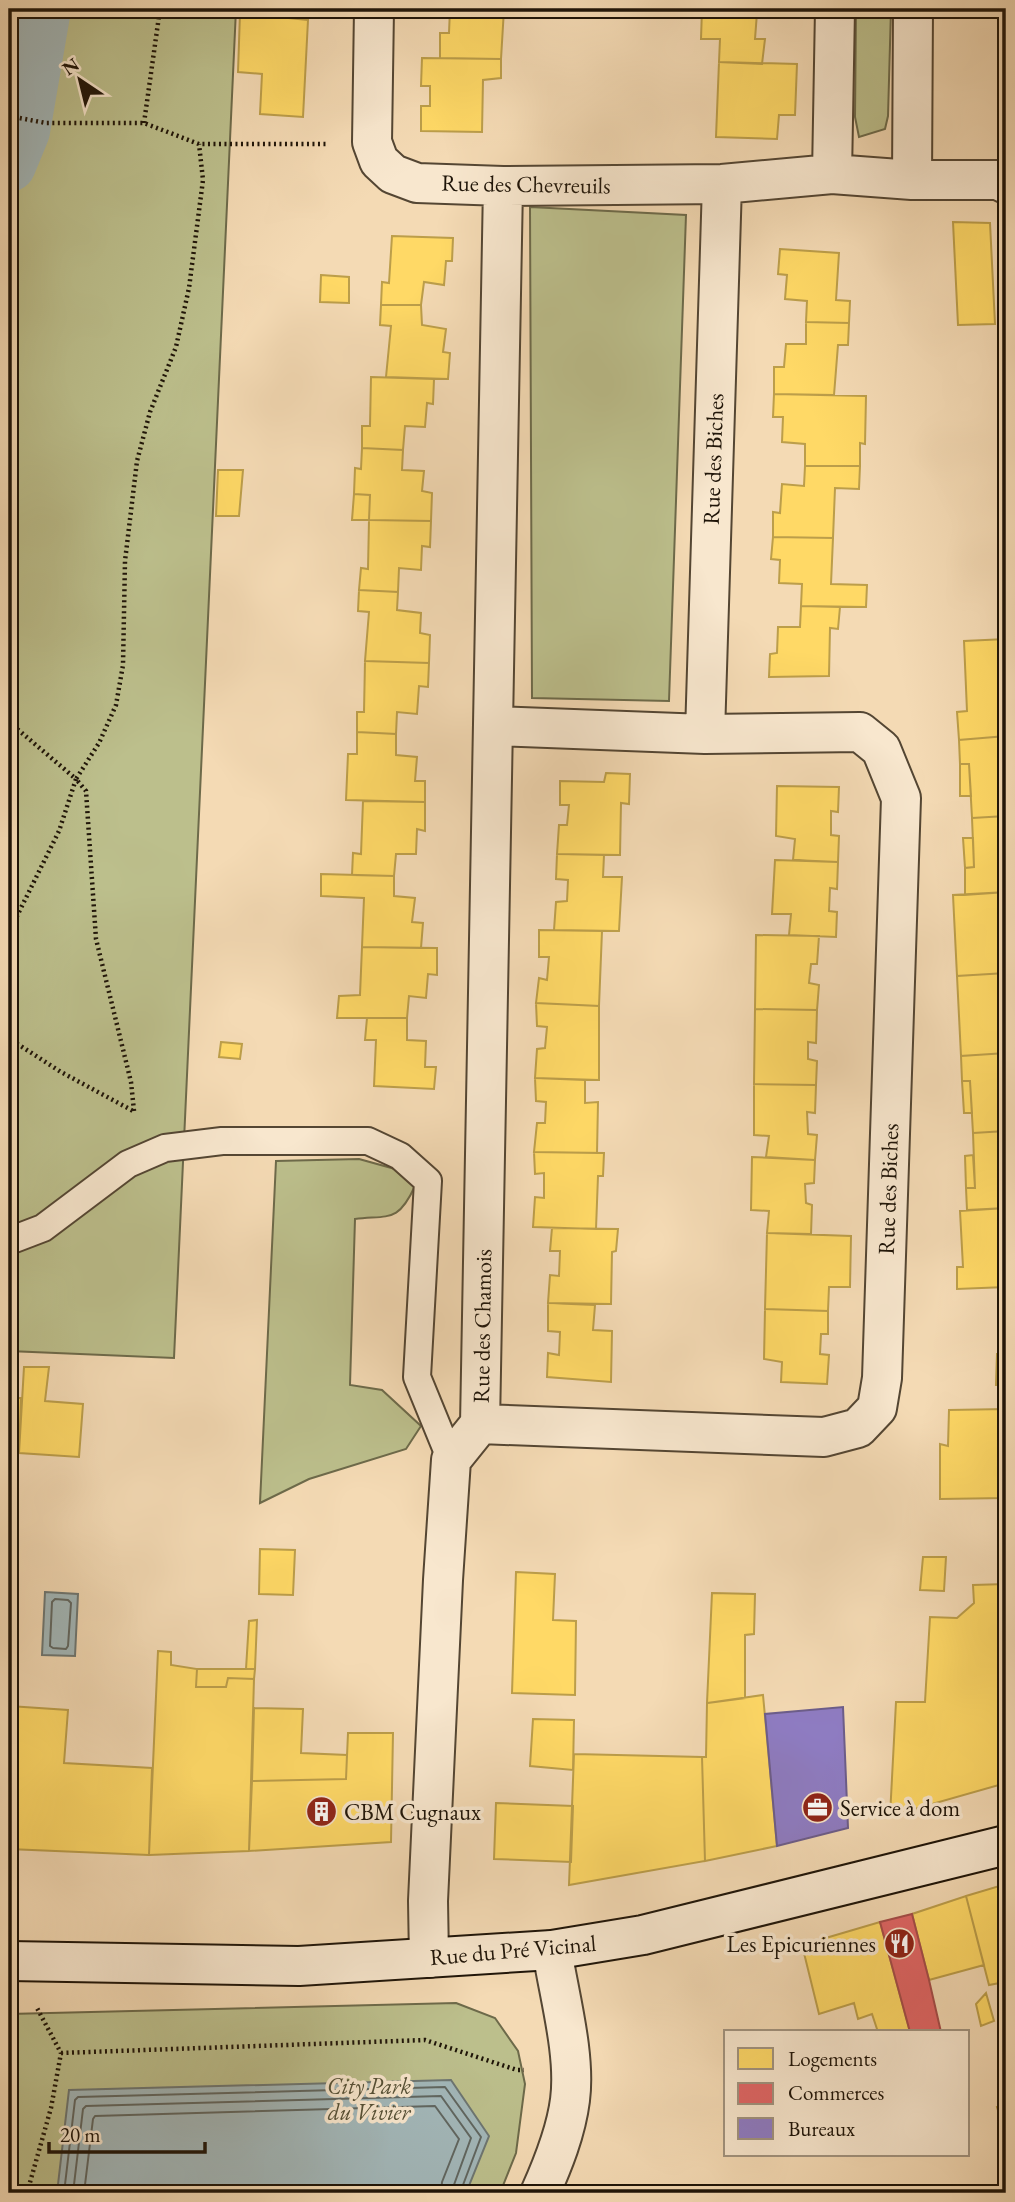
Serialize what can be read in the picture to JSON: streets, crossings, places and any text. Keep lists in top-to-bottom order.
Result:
{
  "streets": {
    "street": [
      "Rue des Chevreuils",
      "Rue des Biches",
      "Rue des Chamois",
      "Rue du Pré Vicinal"
    ]
  },
  "crossings": [
    ["Rue des Chevreuils", "Rue des Biches"],
    ["Rue des Chevreuils", "Rue des Chamois"],
    ["Rue des Biches", "Rue des Chamois"]
  ],
  "parks": ["City Park du Vivier"],
  "places": {
    "office": ["Service à dom"],
    "building": ["CBM Cugnaux"],
    "restaurant": ["Les Epicuriennes"]
  },
  "legend": ["Logements", "Commerces", "Bureaux"],
  "scale_bar": "20 m",
  "north": "top left"
}
